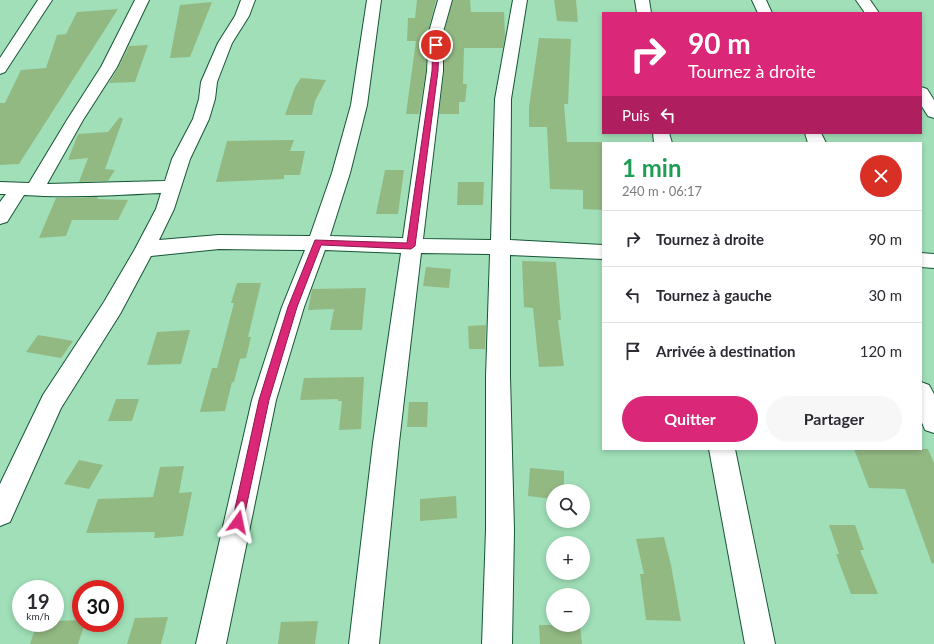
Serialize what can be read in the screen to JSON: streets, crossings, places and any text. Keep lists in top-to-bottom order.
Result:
{
  "page": {
    "turn": ["90 m", "Tournez à droite"],
    "then": "Puis",
    "heading": ["1 min", "240 m · 06:17"],
    "list": [
      {
        "name": "Tournez à droite",
        "value": "90 m"
      },
      {
        "name": "Tournez à gauche",
        "value": "30 m"
      },
      {
        "name": "Arrivée à destination",
        "value": "120 m"
      }
    ],
    "buttons": ["Quitter", "Partager"],
    "map_buttons": ["+", "−"],
    "speed": "19 km/h",
    "limit": "30"
  }
}
